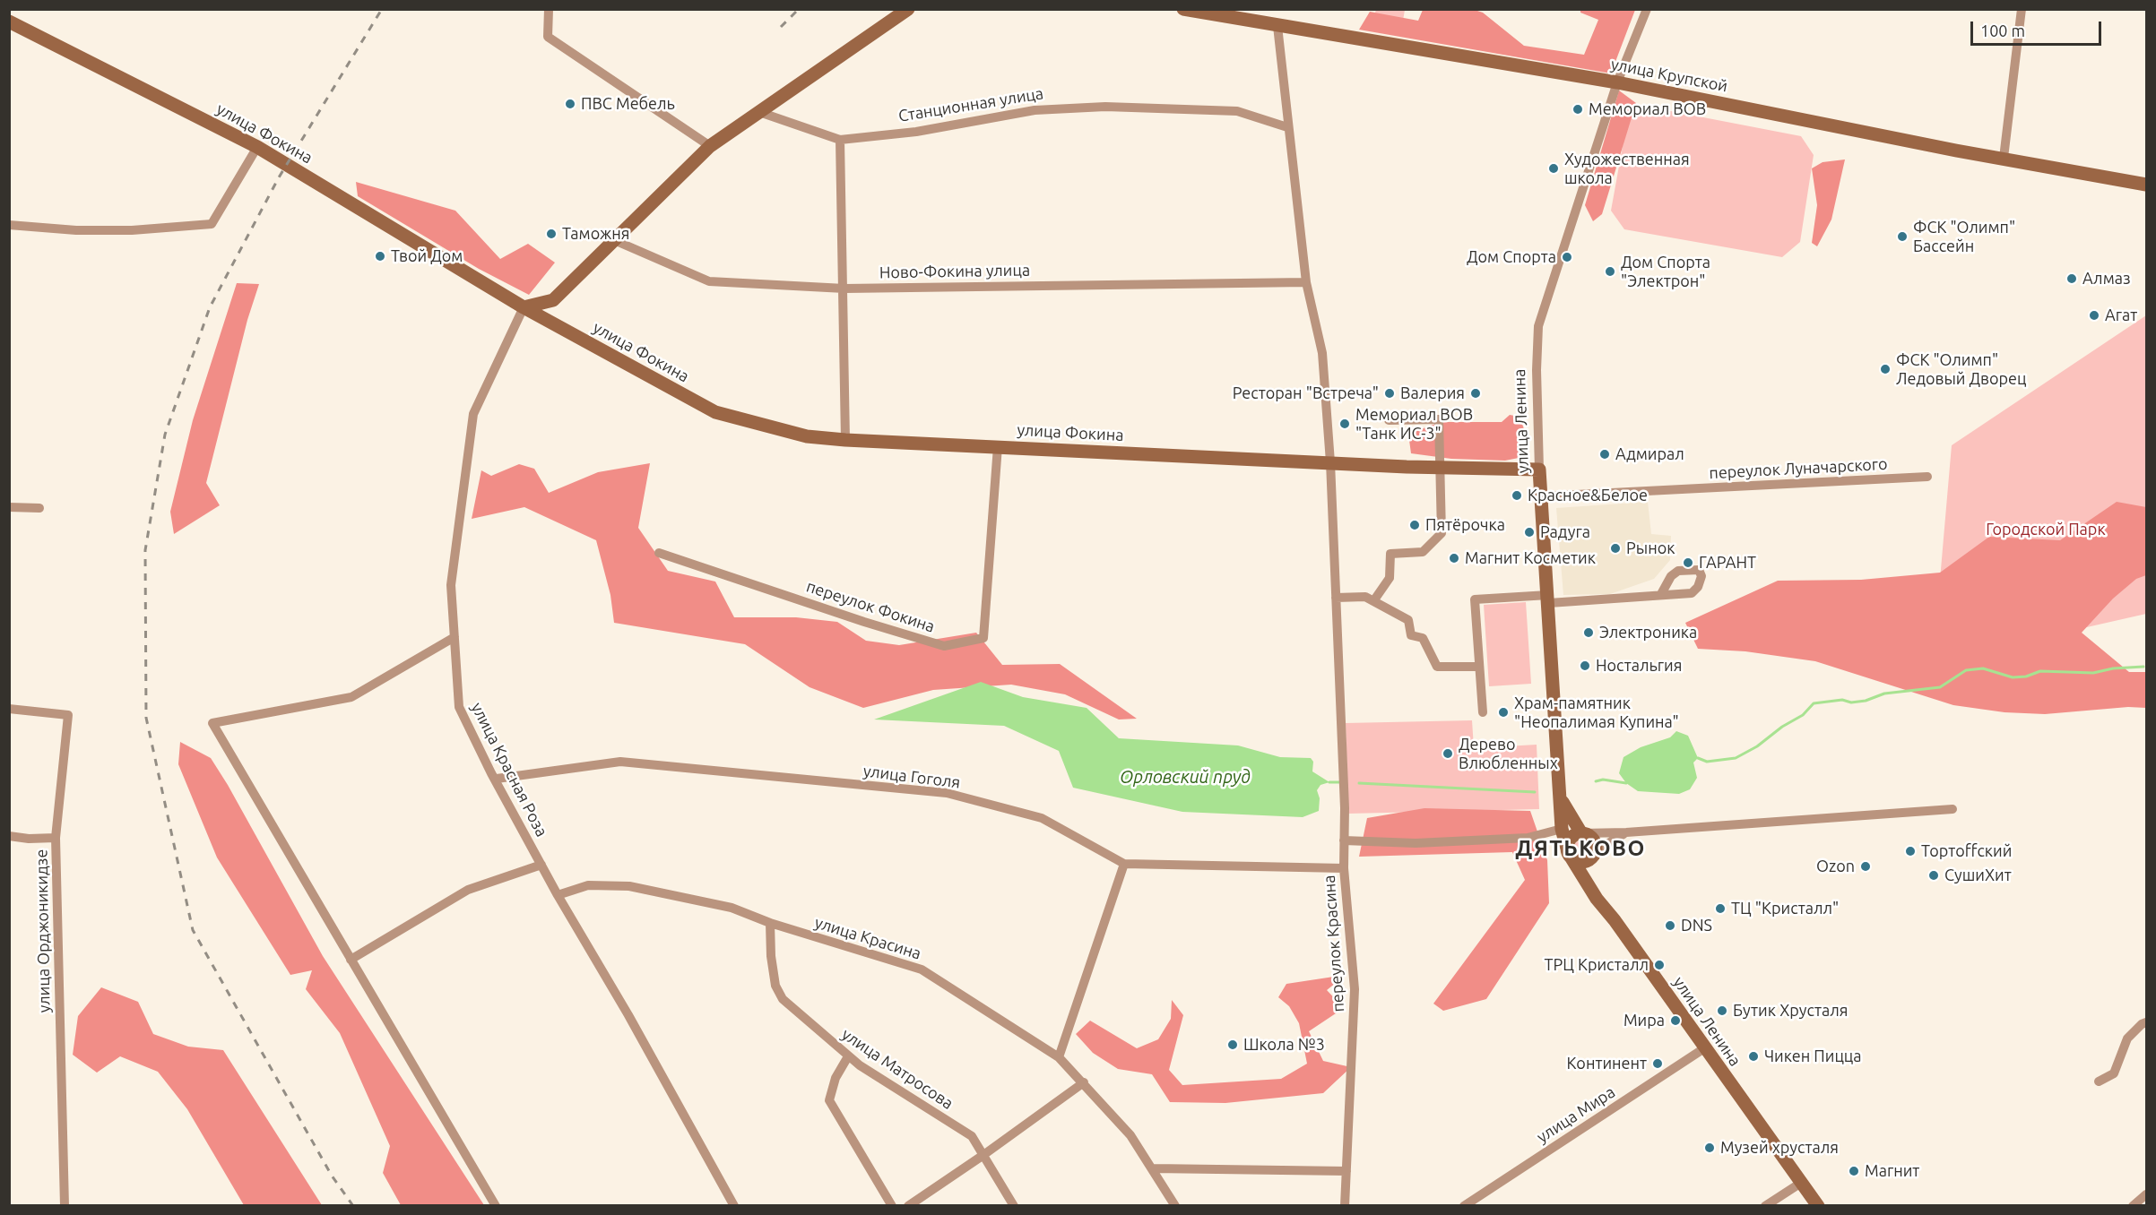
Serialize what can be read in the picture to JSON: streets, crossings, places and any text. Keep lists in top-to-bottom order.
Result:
{
  "streets": {
    "main road": ["улица Крупской", "улица Фокина", "улица Ленина"],
    "street": [
      "Станционная улица",
      "Ново-Фокина улица",
      "переулок Луначарского",
      "переулок Фокина",
      "улица Красная Роза",
      "улица Гоголя",
      "улица Орджоникидзе",
      "улица Красина",
      "переулок Красина",
      "улица Матросова",
      "улица Мира"
    ]
  },
  "crossings": [
    ["улица Крупской", "улица Ленина"],
    ["улица Фокина", "улица Ленина"],
    ["улица Фокина", "переулок Фокина"],
    ["улица Фокина", "улица Красная Роза"],
    ["улица Ленина", "переулок Луначарского"],
    ["улица Ленина", "улица Мира"],
    ["улица Красная Роза", "улица Гоголя"],
    ["улица Красная Роза", "улица Красина"],
    ["улица Гоголя", "переулок Красина"],
    ["улица Красина", "улица Матросова"]
  ],
  "districts": ["ДЯТЬКОВО"],
  "water": ["Орловский пруд"],
  "parks": ["Городской Парк"],
  "places": [
    "ПВС Мебель",
    "Мемориал ВОВ",
    "Художественная школа",
    "Таможня",
    "ФСК \"Олимп\" Бассейн",
    "Твой Дом",
    "Дом Спорта",
    "Дом Спорта \"Электрон\"",
    "Алмаз",
    "Агат",
    "ФСК \"Олимп\" Ледовый Дворец",
    "Ресторан \"Встреча\"",
    "Валерия",
    "Мемориал ВОВ \"Танк ИС-3\"",
    "Адмирал",
    "Красное&Белое",
    "Пятёрочка",
    "Радуга",
    "Рынок",
    "Магнит Косметик",
    "ГАРАНТ",
    "Электроника",
    "Ностальгия",
    "Храм-памятник \"Неопалимая Купина\"",
    "Дерево Влюбленных",
    "Тортоffский",
    "Ozon",
    "СушиХит",
    "ТЦ \"Кристалл\"",
    "DNS",
    "ТРЦ Кристалл",
    "Бутик Хрусталя",
    "Мира",
    "Школа №3",
    "Чикен Пицца",
    "Континент",
    "Музей хрусталя",
    "Магнит"
  ],
  "scale_bar": "100 m"
}
